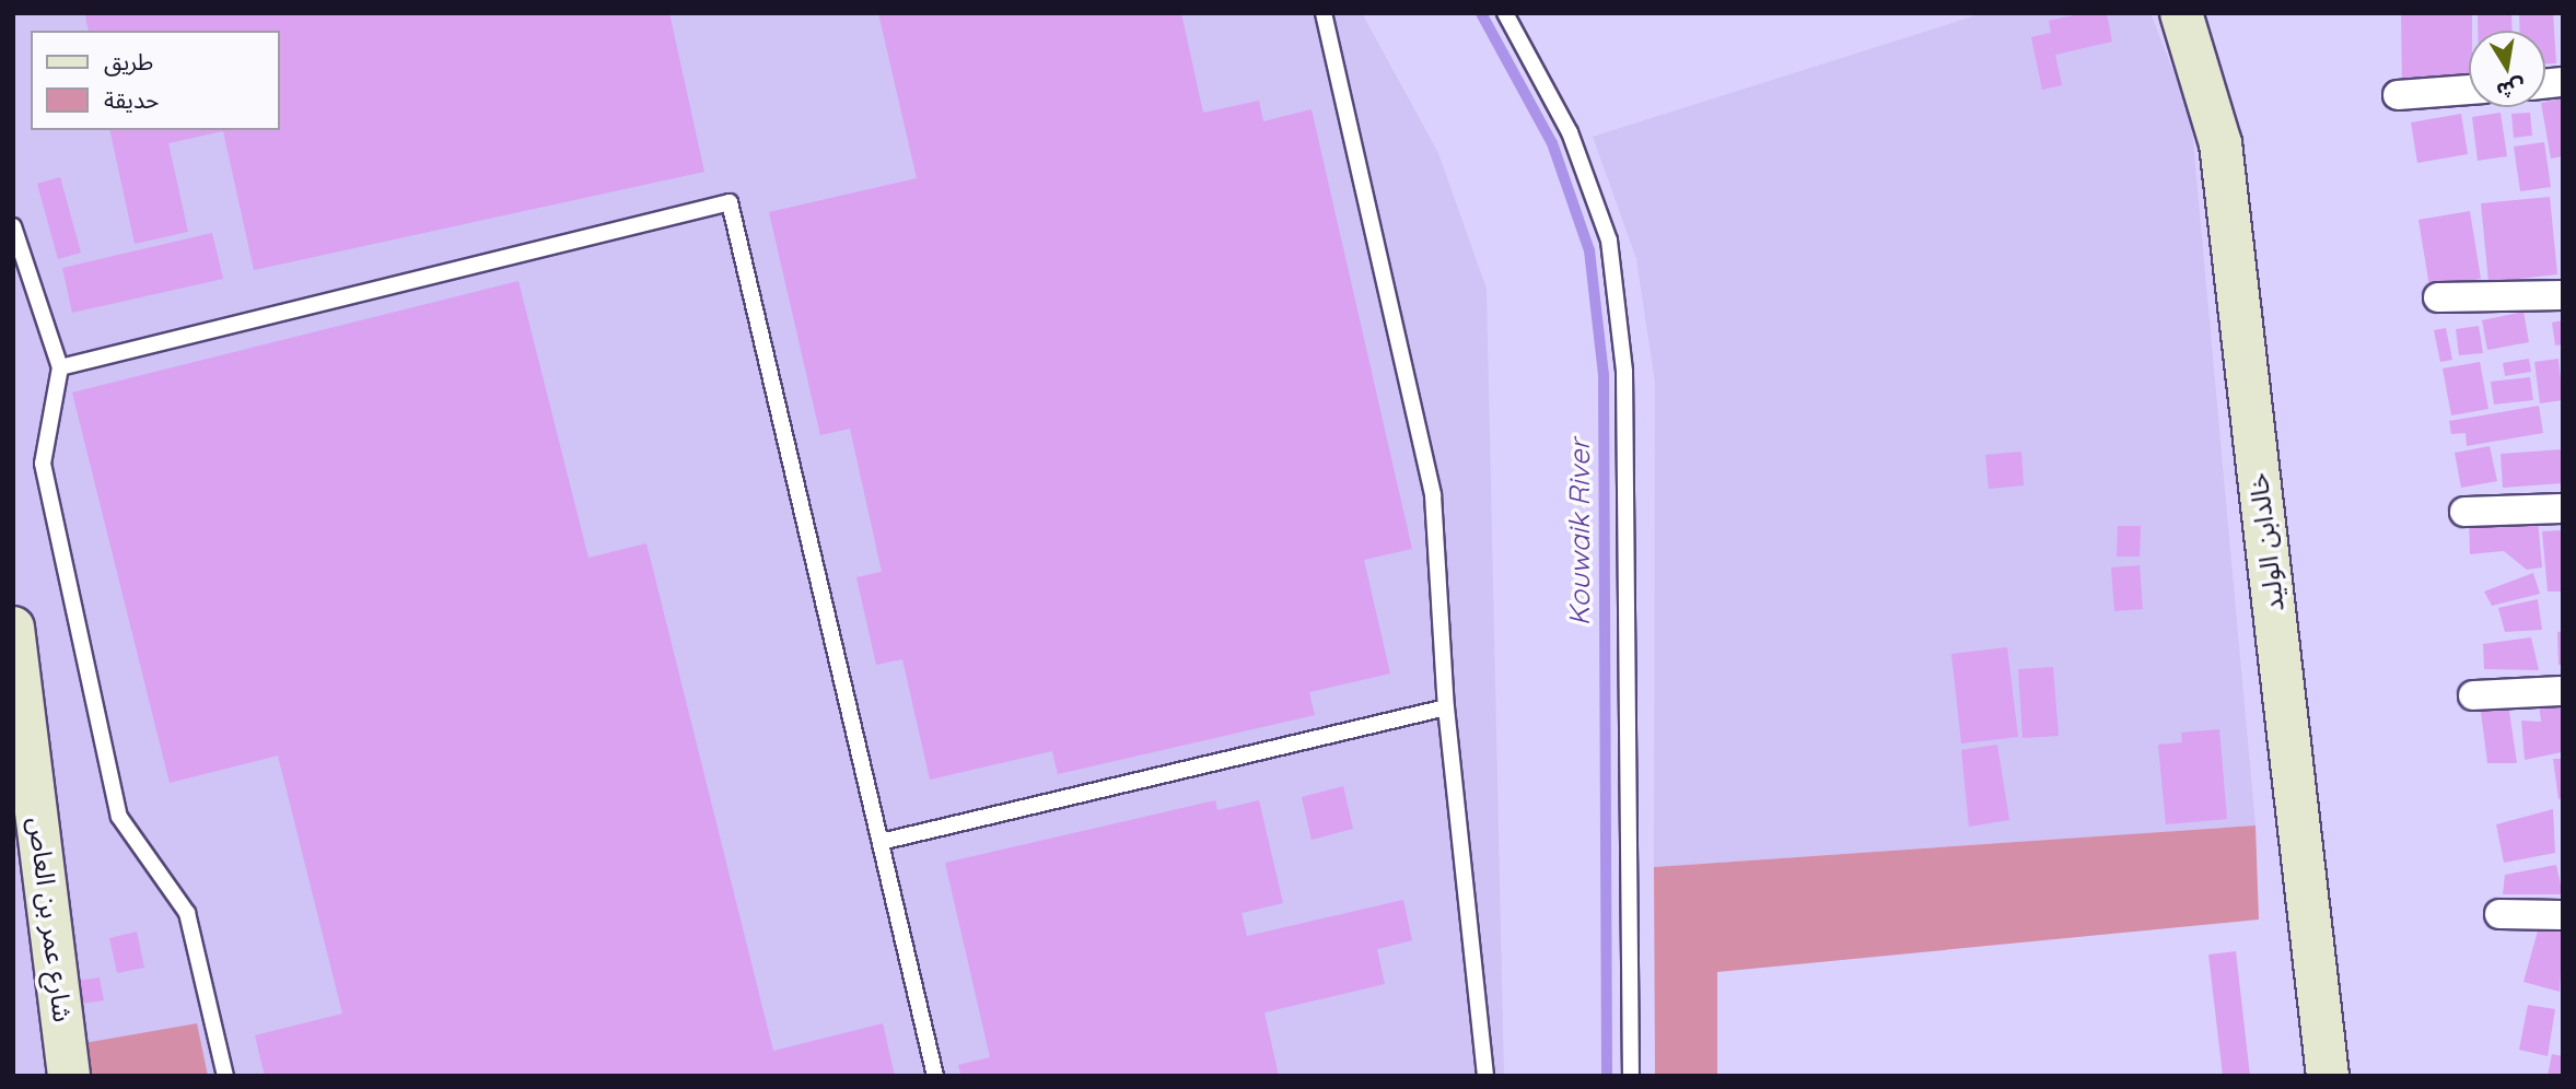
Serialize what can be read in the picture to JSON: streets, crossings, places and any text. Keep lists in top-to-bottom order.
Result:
{
  "streets": {
    "main road": ["خالدابن الوليد", "شارع عمر بن العاص"]
  },
  "water": ["Kouwaik River"],
  "legend": ["طريق", "حديقة"],
  "north": "bottom"
}
